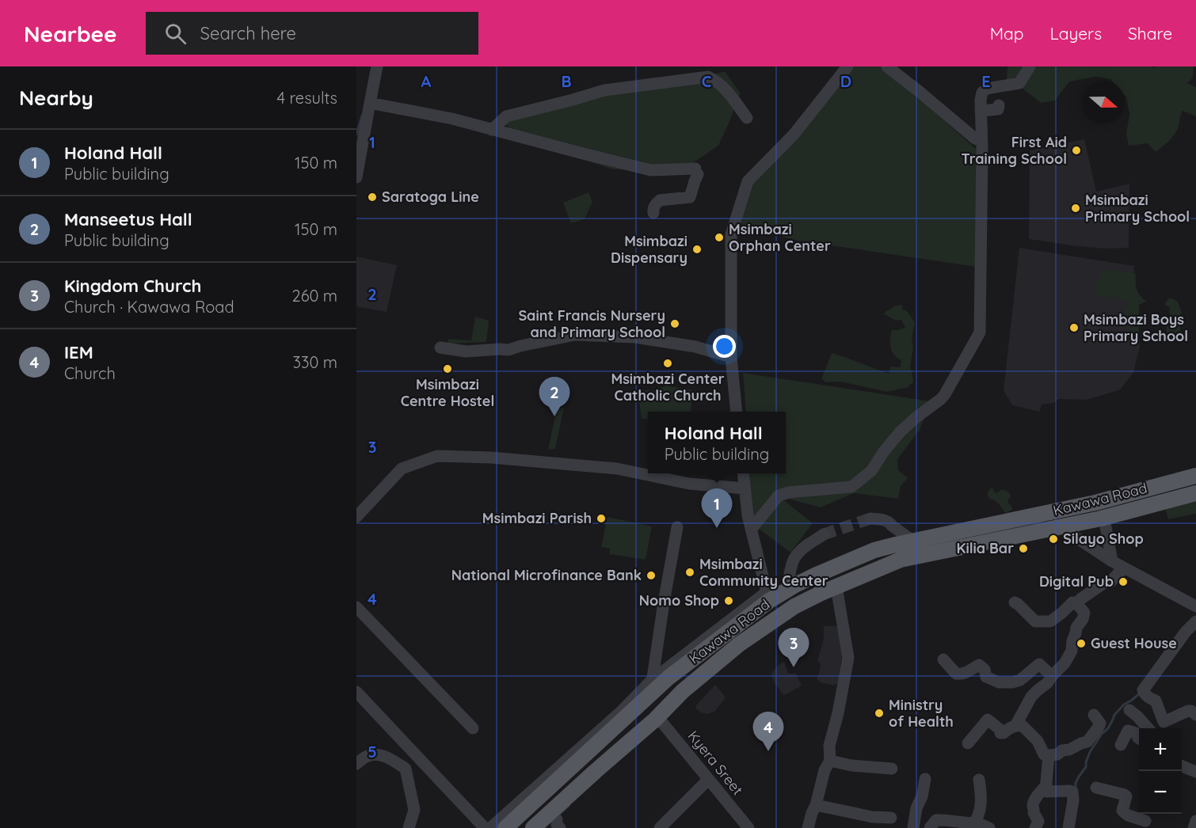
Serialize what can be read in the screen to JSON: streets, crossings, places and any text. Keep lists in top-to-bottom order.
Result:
{
  "streets": {
    "main road": ["Kawawa Road"],
    "street": ["Kyera Sreet"]
  },
  "crossings": [
    ["Kawawa Road", "Kyera Sreet"]
  ],
  "places": [
    "First Aid Training School",
    "Saratoga Line",
    "Msimbazi Primary School",
    "Msimbazi Orphan Center",
    "Msimbazi Dispensary",
    "Saint Francis Nursery and Primary School",
    "Msimbazi Boys Primary School",
    "Msimbazi Center Catholic Church",
    "Msimbazi Centre Hostel",
    "Msimbazi Parish",
    "Silayo Shop",
    "Kilia Bar",
    "Msimbazi Community Center",
    "National Microfinance Bank",
    "Digital Pub",
    "Nomo Shop",
    "Guest House",
    "Ministry of Health"
  ],
  "north": "right",
  "page": {
    "header": "Nearbee",
    "search": "Search here",
    "nav": ["Map", "Layers", "Share"],
    "heading": ["Nearby", "4 results"],
    "list": [
      {
        "mark": "1",
        "name": "Holand Hall",
        "note": "Public building",
        "value": "150 m"
      },
      {
        "mark": "2",
        "name": "Manseetus Hall",
        "note": "Public building",
        "value": "150 m"
      },
      {
        "mark": "3",
        "name": "Kingdom Church",
        "note": "Church · Kawawa Road",
        "value": "260 m"
      },
      {
        "mark": "4",
        "name": "IEM",
        "note": "Church",
        "value": "330 m"
      }
    ],
    "pins": [
      "2",
      "1",
      "3",
      "4"
    ],
    "popup": ["Holand Hall", "Public building"],
    "map_buttons": ["+", "−"]
  },
  "grid": {
    "columns": [
      "A",
      "B",
      "C",
      "D",
      "E"
    ],
    "rows": [
      "1",
      "2",
      "3",
      "4",
      "5"
    ]
  }
}
